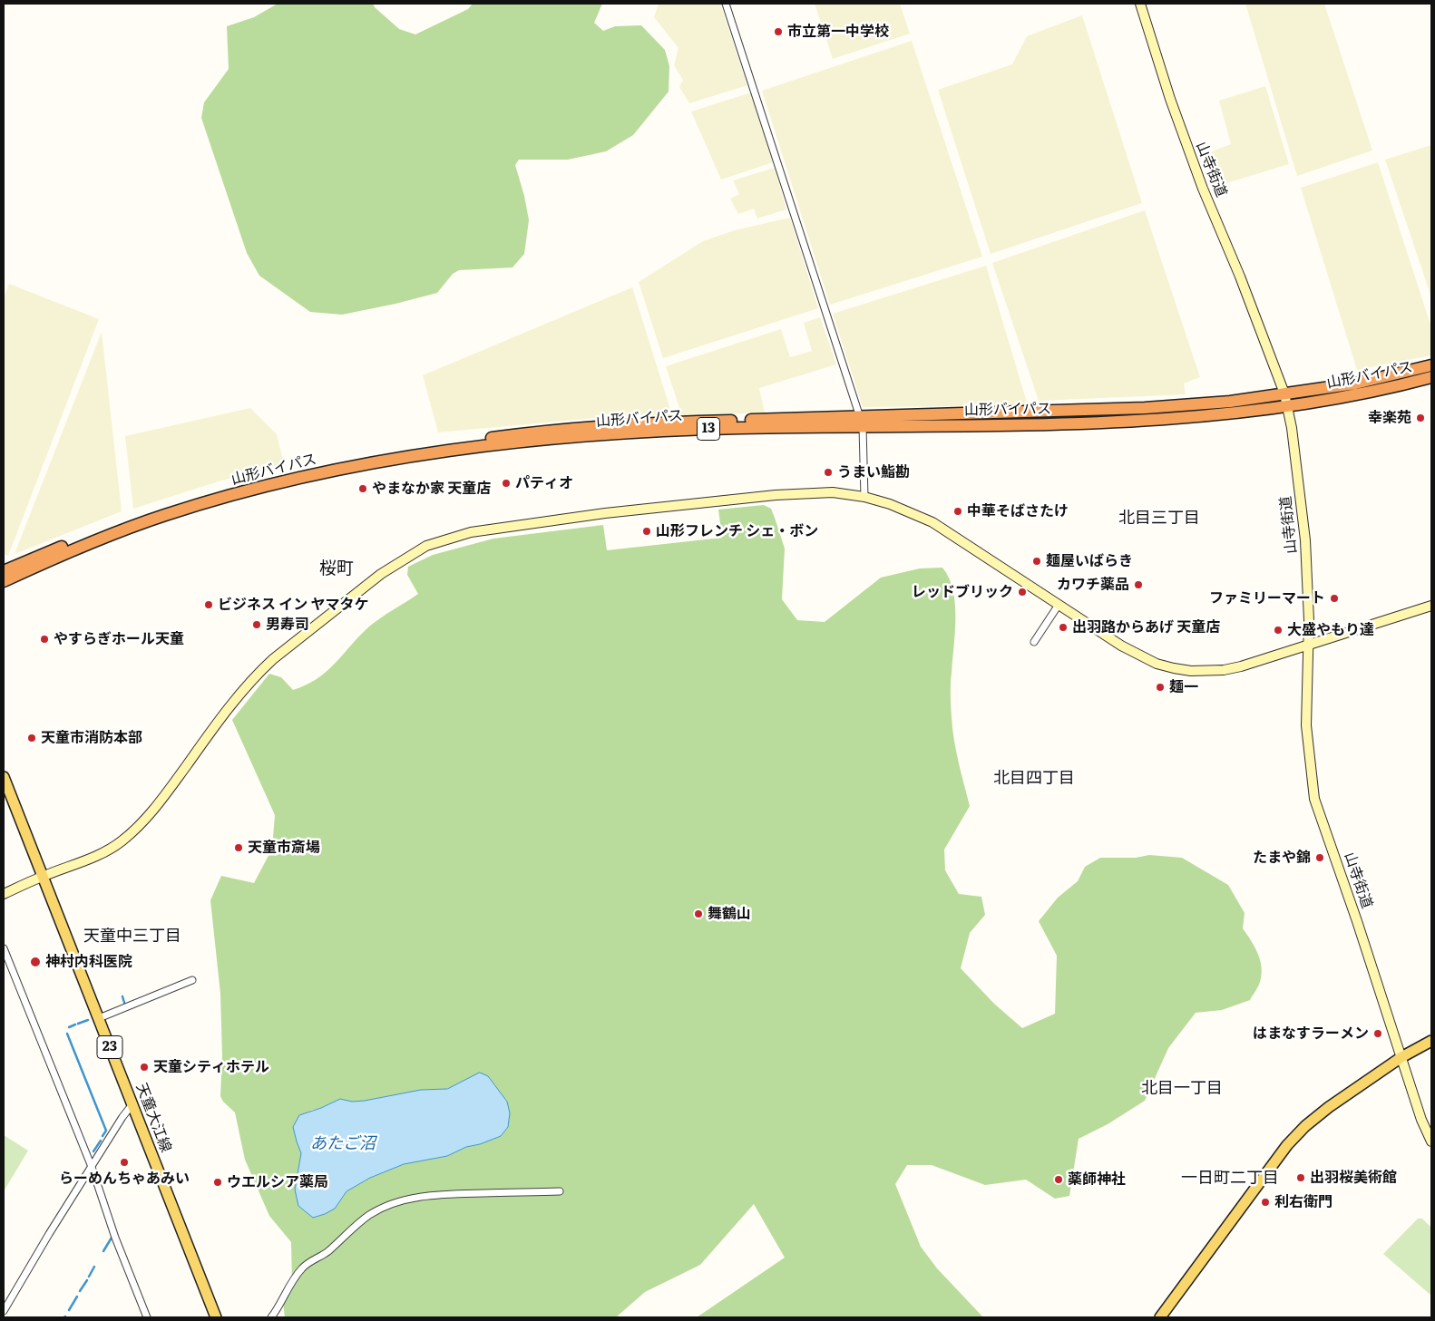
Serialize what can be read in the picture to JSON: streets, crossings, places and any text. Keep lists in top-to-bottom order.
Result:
{
  "streets": {
    "highway": ["山形バイパス", "13"],
    "main road": ["23", "天童大江線"],
    "street": ["山寺街道"]
  },
  "crossings": [
    ["山寺街道", "山形バイパス"]
  ],
  "districts": [
    "北目三丁目",
    "桜町",
    "北目四丁目",
    "天童中三丁目",
    "北目一丁目",
    "一日町二丁目"
  ],
  "water": ["あたご沼"],
  "places": [
    "市立第一中学校",
    "幸楽苑",
    "うまい鮨勘",
    "パティオ",
    "やまなか家 天童店",
    "中華そばさたけ",
    "山形フレンチ シェ・ボン",
    "麺屋いばらき",
    "カワチ薬品",
    "レッドブリック",
    "ファミリーマート",
    "ビジネス イン ヤマタケ",
    "男寿司",
    "出羽路からあげ 天童店",
    "大盛やもり達",
    "やすらぎホール天童",
    "麺一",
    "天童市消防本部",
    "天童市斎場",
    "たまや錦",
    "舞鶴山",
    "神村内科医院",
    "はまなすラーメン",
    "天童シティホテル",
    "らーめんちゃあみい",
    "出羽桜美術館",
    "薬師神社",
    "ウエルシア薬局",
    "利右衛門"
  ]
}
